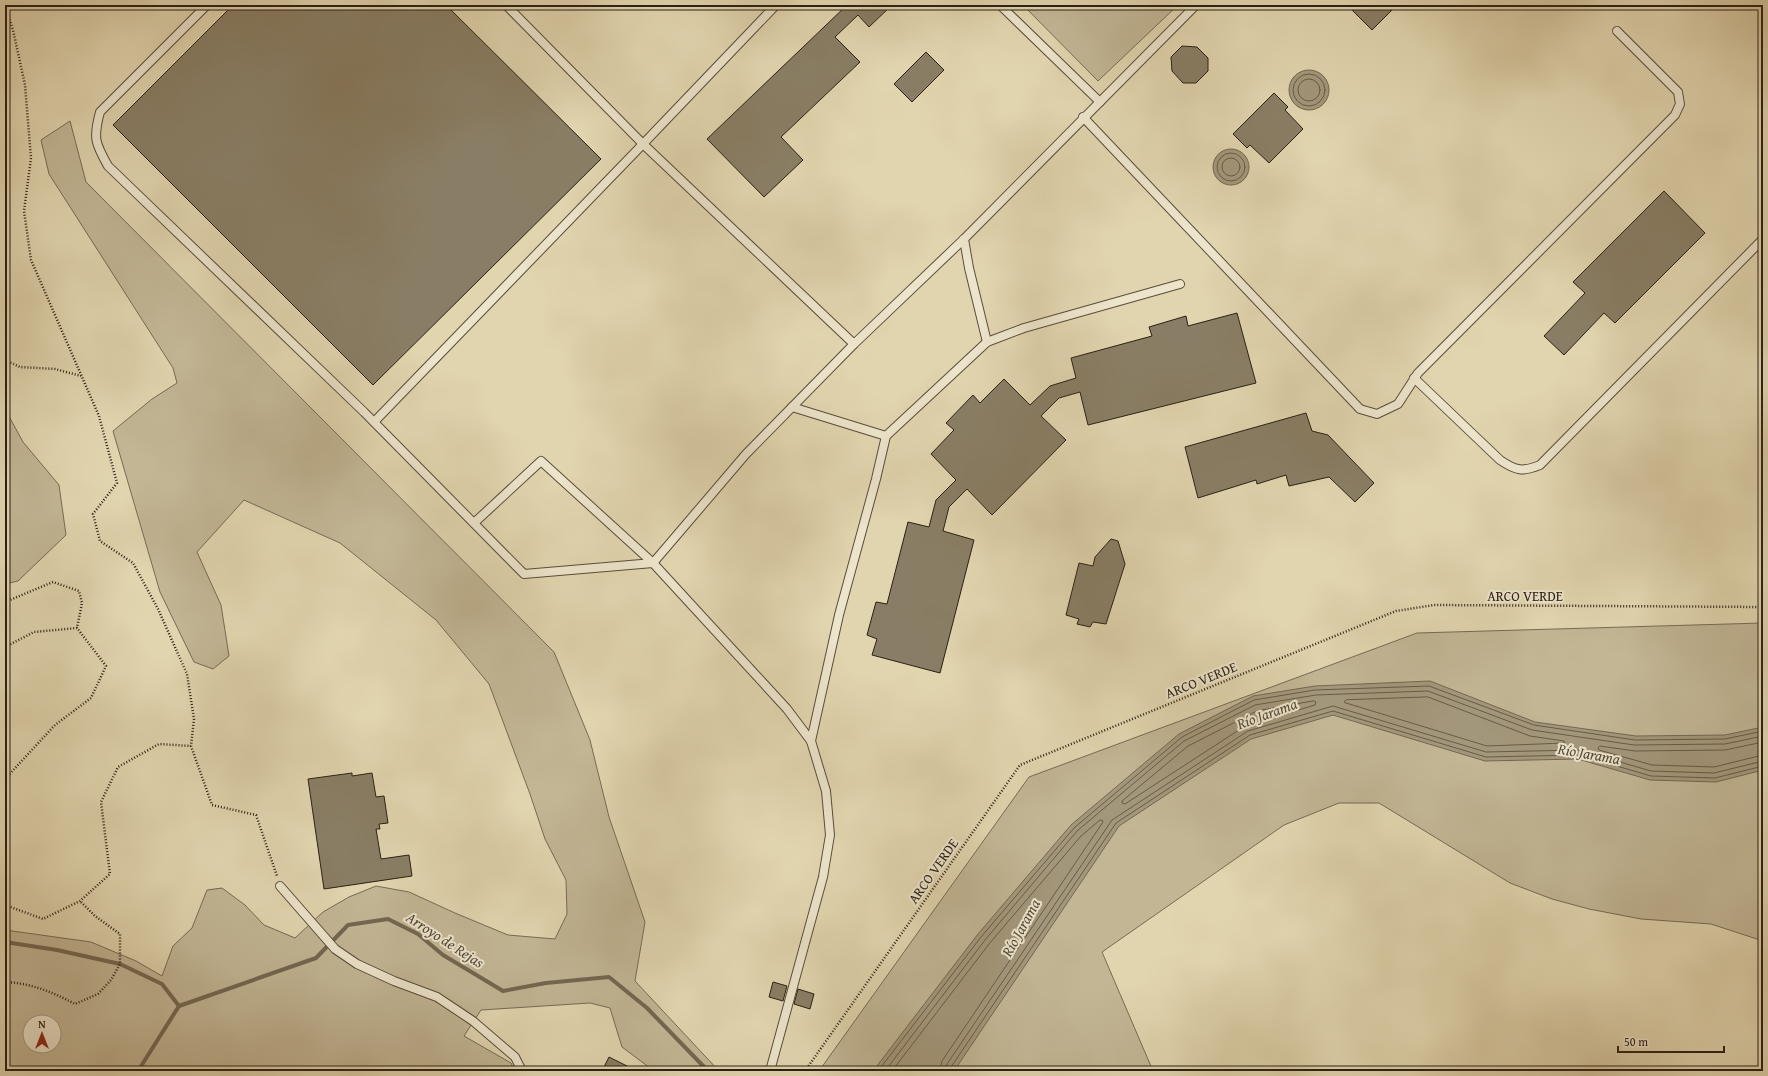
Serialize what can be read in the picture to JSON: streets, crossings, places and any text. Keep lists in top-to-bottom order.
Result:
{
  "streets": {
    "path": ["ARCO VERDE"]
  },
  "water": ["Río Jarama", "Arroyo de Rejas"],
  "scale_bar": "50 m",
  "north": "top"
}
